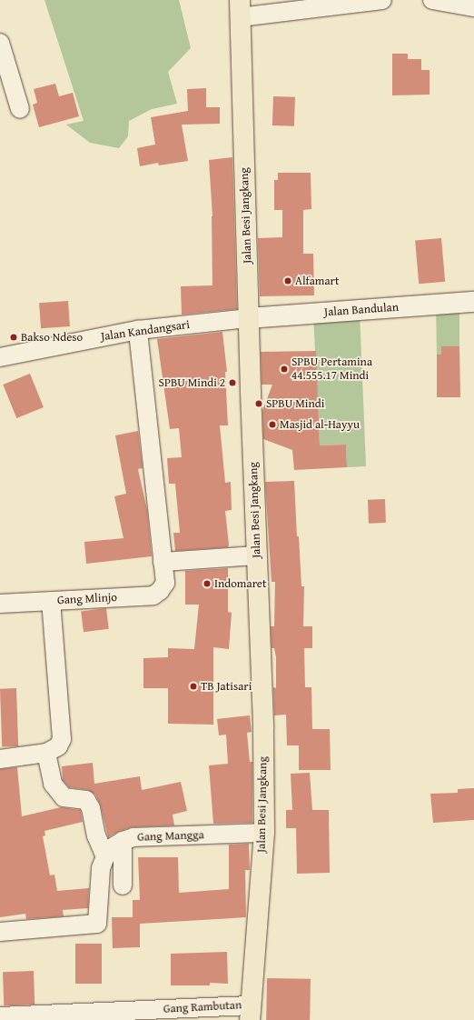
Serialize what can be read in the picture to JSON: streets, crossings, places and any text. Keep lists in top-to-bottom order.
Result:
{
  "streets": {
    "main road": ["Jalan Besi Jangkang"],
    "street": [
      "Jalan Bandulan",
      "Jalan Kandangsari",
      "Gang Mlinjo",
      "Gang Mangga",
      "Gang Rambutan"
    ]
  },
  "crossings": [
    ["Jalan Besi Jangkang", "Jalan Bandulan"],
    ["Jalan Besi Jangkang", "Jalan Kandangsari"],
    ["Jalan Besi Jangkang", "Gang Mangga"],
    ["Jalan Besi Jangkang", "Gang Rambutan"],
    ["Jalan Bandulan", "Jalan Kandangsari"]
  ],
  "places": [
    "Alfamart",
    "Bakso Ndeso",
    "SPBU Pertamina 44.555.17 Mindi",
    "SPBU Mindi 2",
    "SPBU Mindi",
    "Masjid al-Hayyu",
    "Indomaret",
    "TB Jatisari"
  ]
}
